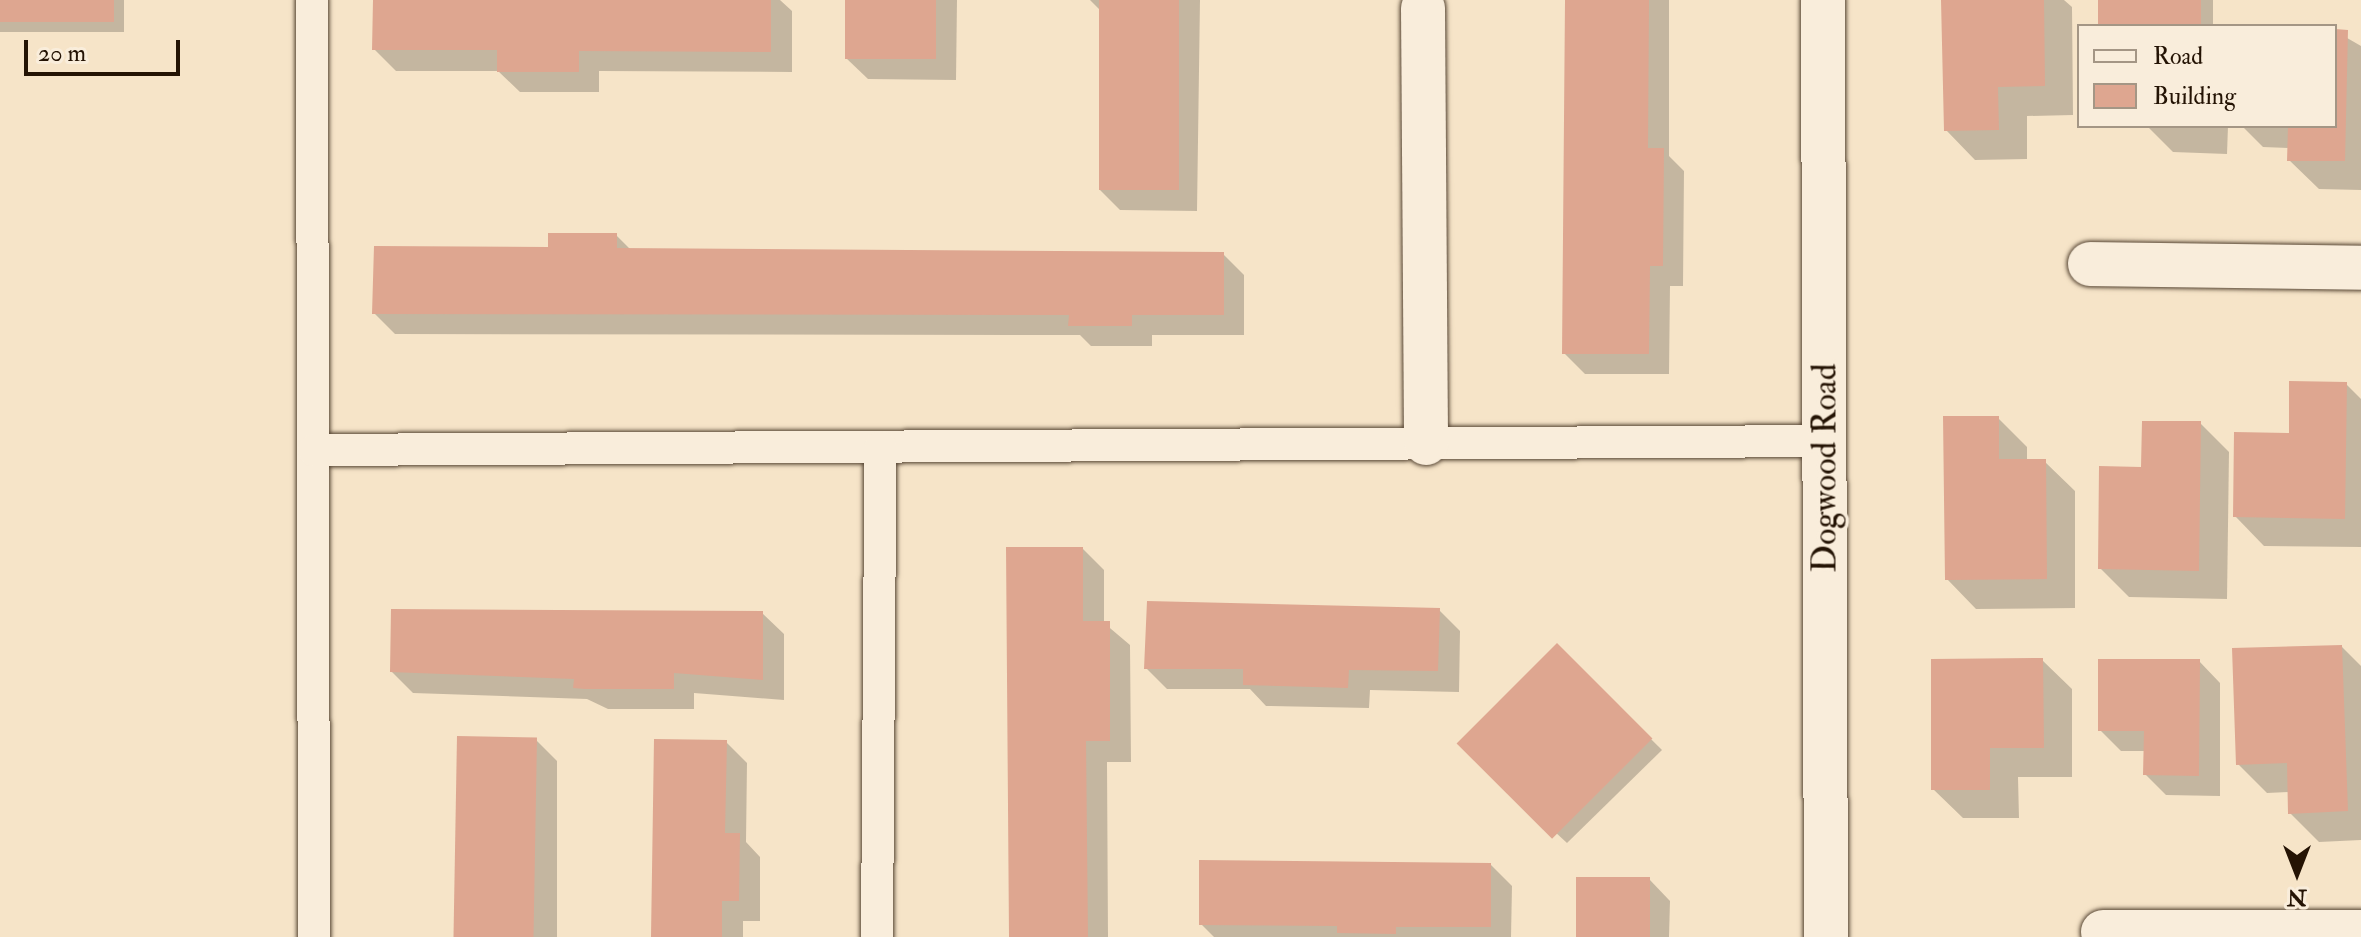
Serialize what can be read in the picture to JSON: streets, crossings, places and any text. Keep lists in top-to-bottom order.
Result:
{
  "streets": {
    "street": ["Dogwood Road"]
  },
  "legend": ["Road", "Building"],
  "scale_bar": "20 m",
  "north": "bottom"
}
